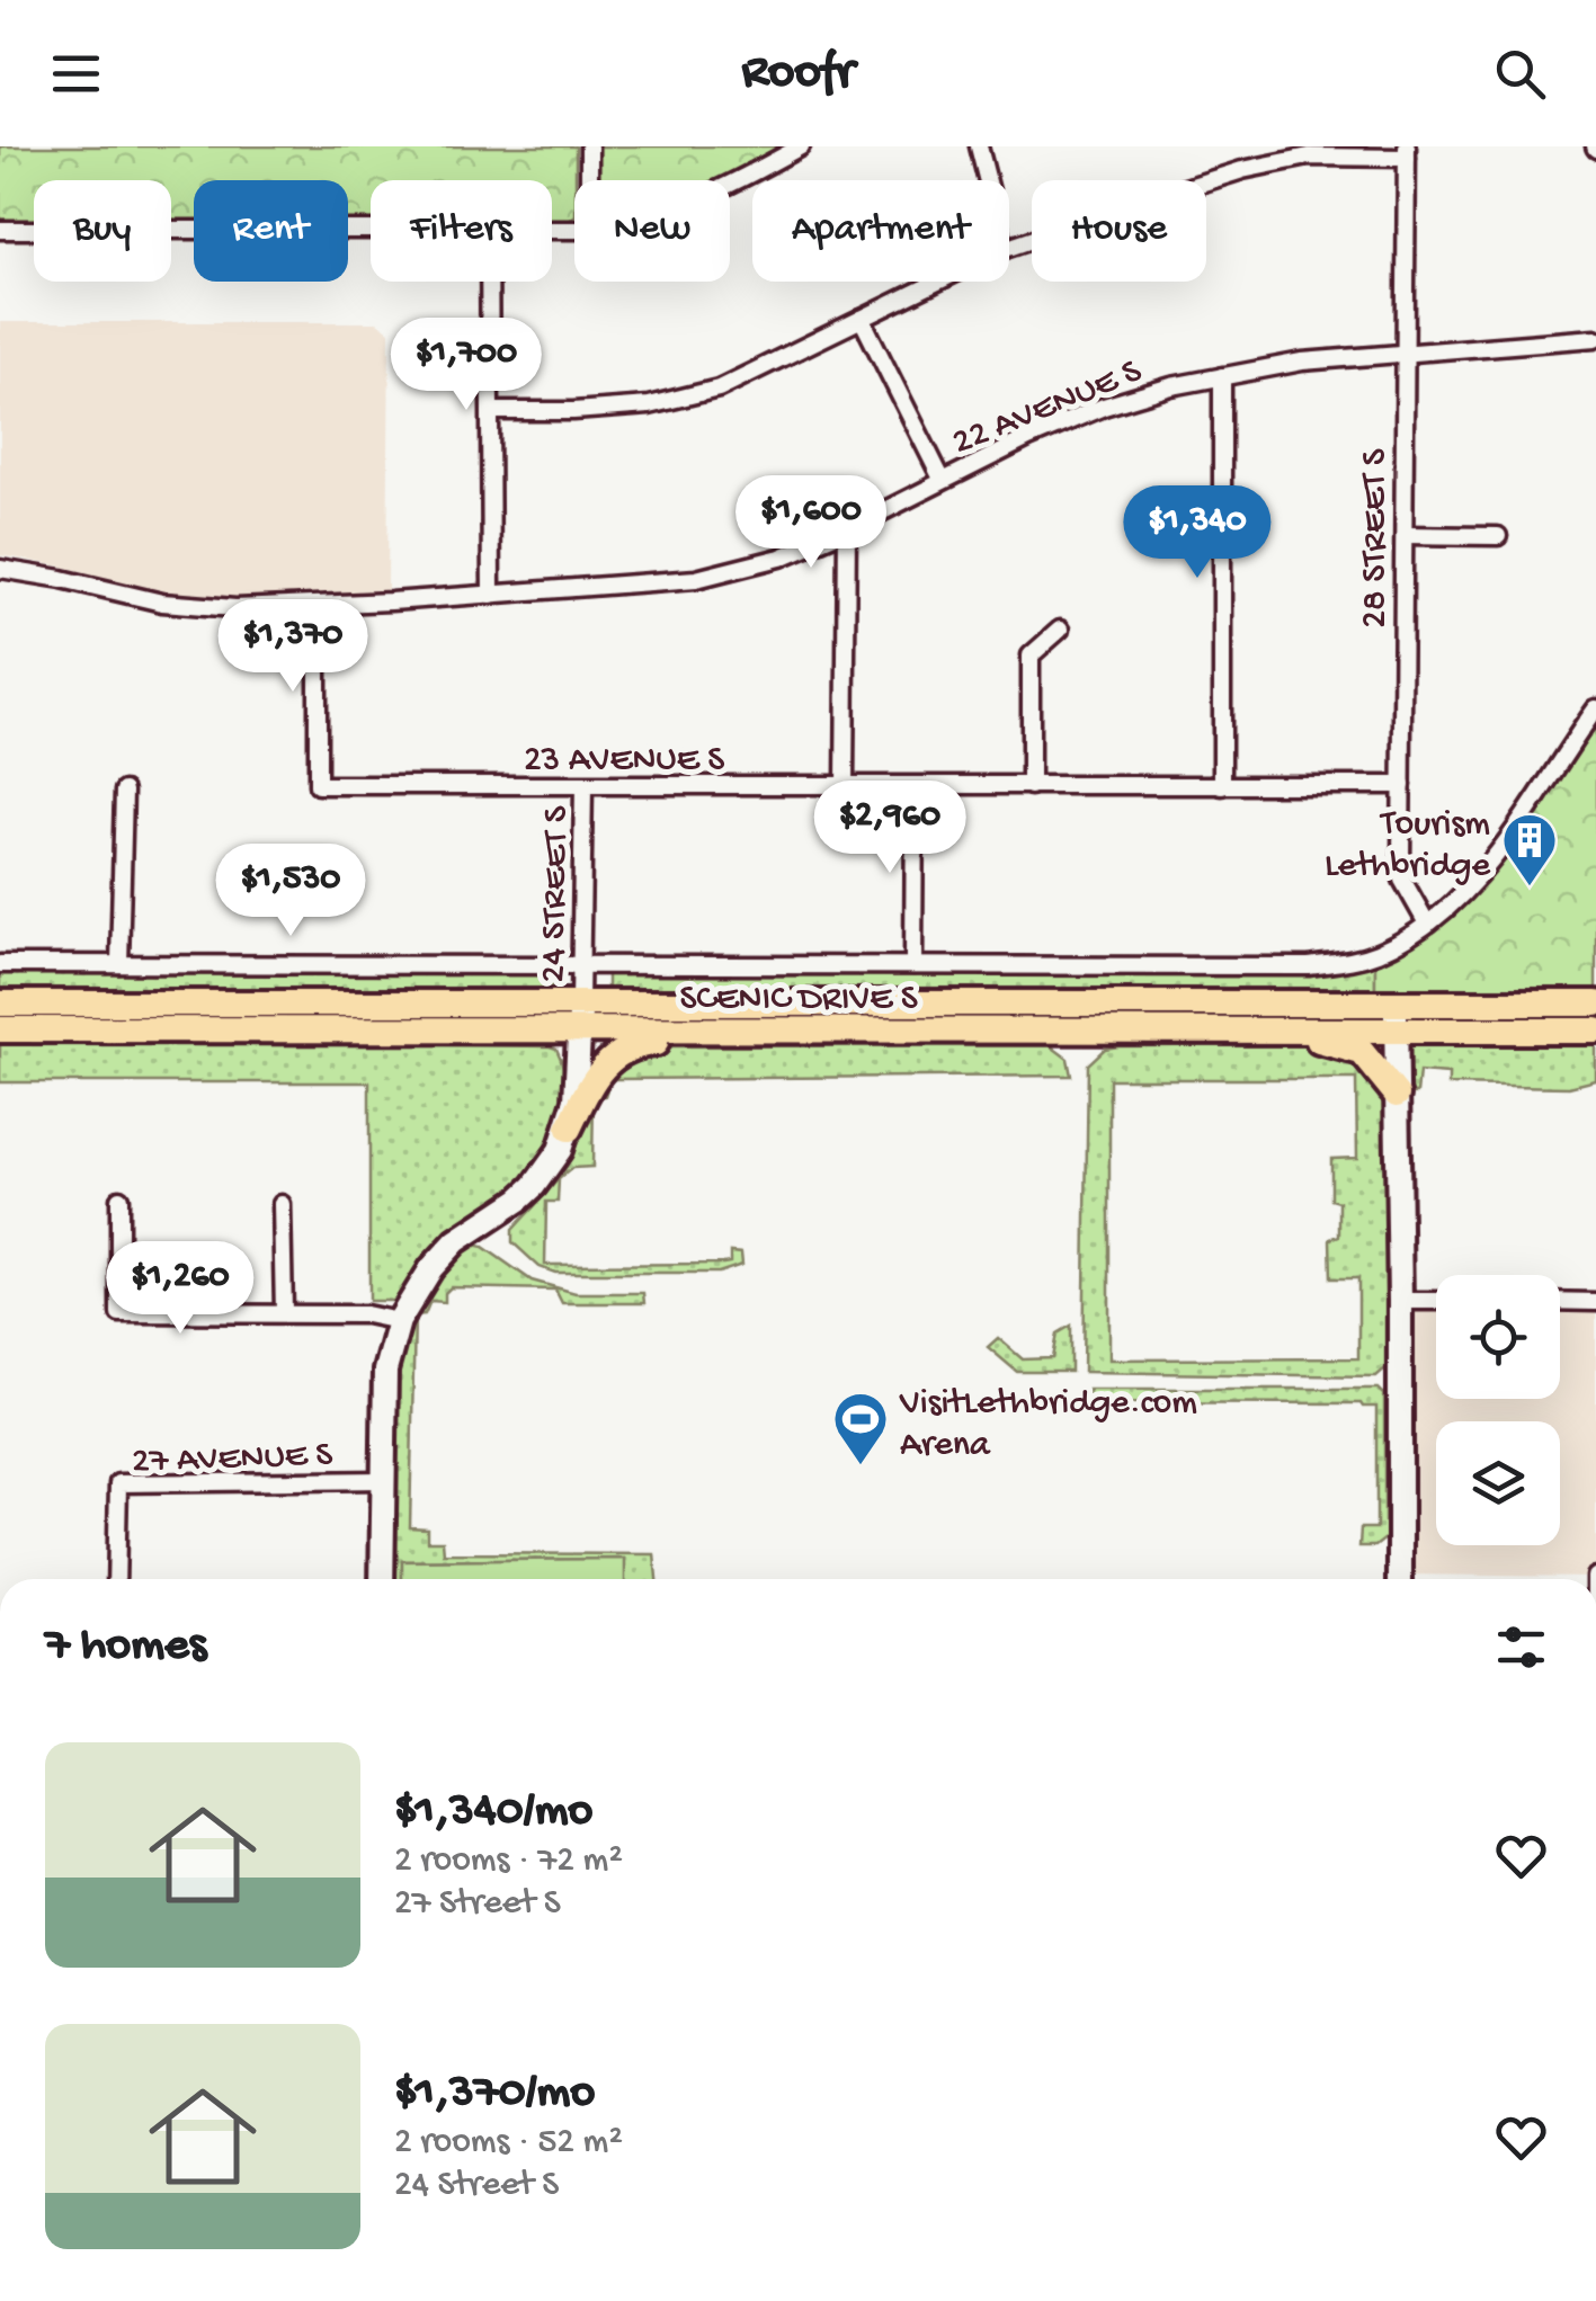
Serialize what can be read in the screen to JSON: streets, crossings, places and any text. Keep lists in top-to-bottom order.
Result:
{
  "streets": {
    "main road": ["SCENIC DRIVE S"],
    "street": [
      "22 AVENUE S",
      "28 STREET S",
      "23 AVENUE S",
      "24 STREET S",
      "27 AVENUE S"
    ]
  },
  "crossings": [
    ["22 AVENUE S", "28 STREET S"],
    ["22 AVENUE S", "23 AVENUE S"],
    ["28 STREET S", "23 AVENUE S"],
    ["28 STREET S", "SCENIC DRIVE S"],
    ["23 AVENUE S", "24 STREET S"],
    ["24 STREET S", "SCENIC DRIVE S"]
  ],
  "places": {
    "building": ["Tourism Lethbridge"],
    "sports": ["VisitLethbridge.com Arena"]
  },
  "page": {
    "header": "Roofr",
    "chip": [
      "Buy",
      "Rent",
      "Filters",
      "New",
      "Apartment",
      "House"
    ],
    "price": [
      "$1,700",
      "$1,600",
      "$1,340",
      "$1,370",
      "$2,960",
      "$1,530",
      "$1,260"
    ],
    "heading": "7 homes",
    "list": [
      {
        "name": "$1,340/mo",
        "note": "2 rooms · 72 m² · 27 Street S"
      },
      {
        "name": "$1,370/mo",
        "note": "2 rooms · 52 m² · 24 Street S"
      }
    ]
  }
}
